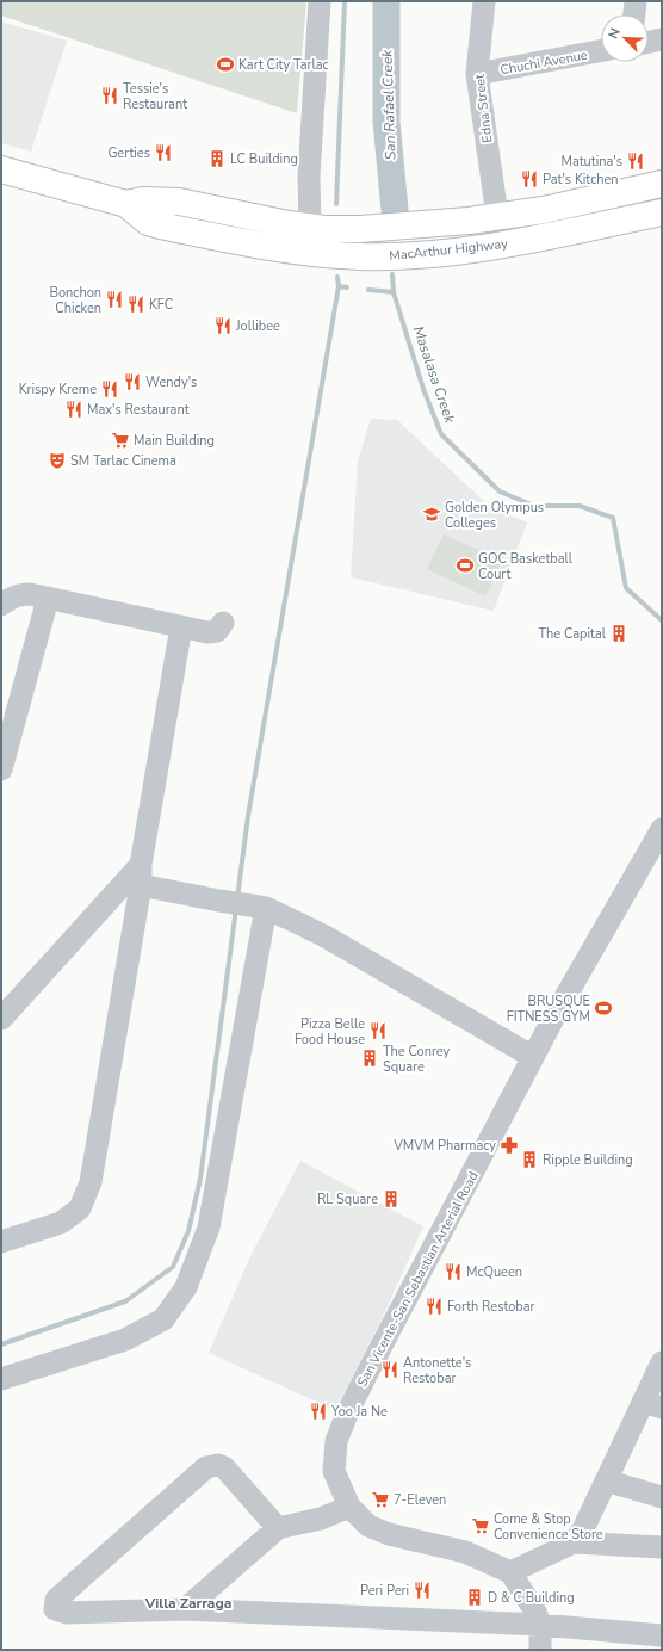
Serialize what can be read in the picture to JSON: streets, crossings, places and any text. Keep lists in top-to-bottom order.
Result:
{
  "streets": {
    "highway": ["MacArthur Highway"],
    "street": ["Chuchi Avenue", "Edna Street", "San Vicente-San Sebastian Arterial Road"]
  },
  "crossings": [
    ["Chuchi Avenue", "Edna Street"],
    ["Edna Street", "MacArthur Highway"]
  ],
  "districts": ["Villa Zarraga"],
  "water": ["San Rafael Creek", "Masalasa Creek"],
  "places": {
    "sports": ["Kart City Tarlac", "GOC Basketball Court", "BRUSQUE FITNESS GYM"],
    "restaurant": [
      "Tessie's Restaurant",
      "Gerties",
      "Matutina's",
      "Pat's Kitchen",
      "Bonchon Chicken",
      "KFC",
      "Jollibee",
      "Wendy's",
      "Krispy Kreme",
      "Max's Restaurant",
      "Pizza Belle Food House",
      "McQueen",
      "Forth Restobar",
      "Antonette's Restobar",
      "Yoo Ja Ne",
      "Peri Peri"
    ],
    "building": [
      "LC Building",
      "The Capital",
      "The Conrey Square",
      "Ripple Building",
      "RL Square",
      "D & C Building"
    ],
    "supermarket": ["Main Building", "7-Eleven", "Come & Stop Convenience Store"],
    "theatre": ["SM Tarlac Cinema"],
    "school or university": ["Golden Olympus Colleges"],
    "pharmacy": ["VMVM Pharmacy"]
  },
  "north": "top left"
}
